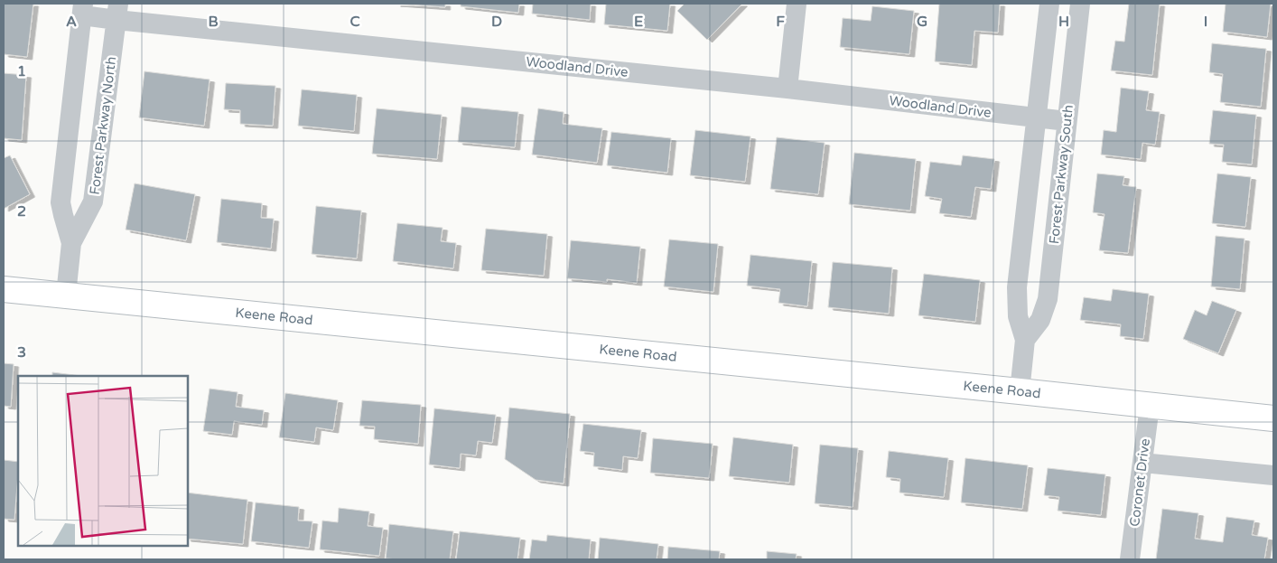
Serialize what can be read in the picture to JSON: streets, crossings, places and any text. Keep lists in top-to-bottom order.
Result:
{
  "streets": {
    "main road": ["Keene Road"],
    "street": [
      "Woodland Drive",
      "Forest Parkway North",
      "Forest Parkway South",
      "Coronet Drive"
    ]
  },
  "crossings": [
    ["Woodland Drive", "Forest Parkway North"],
    ["Woodland Drive", "Forest Parkway South"],
    ["Forest Parkway North", "Keene Road"],
    ["Keene Road", "Coronet Drive"]
  ],
  "grid": {
    "columns": [
      "A",
      "B",
      "C",
      "D",
      "E",
      "F",
      "G",
      "H",
      "I"
    ],
    "rows": ["1", "2", "3"]
  }
}
